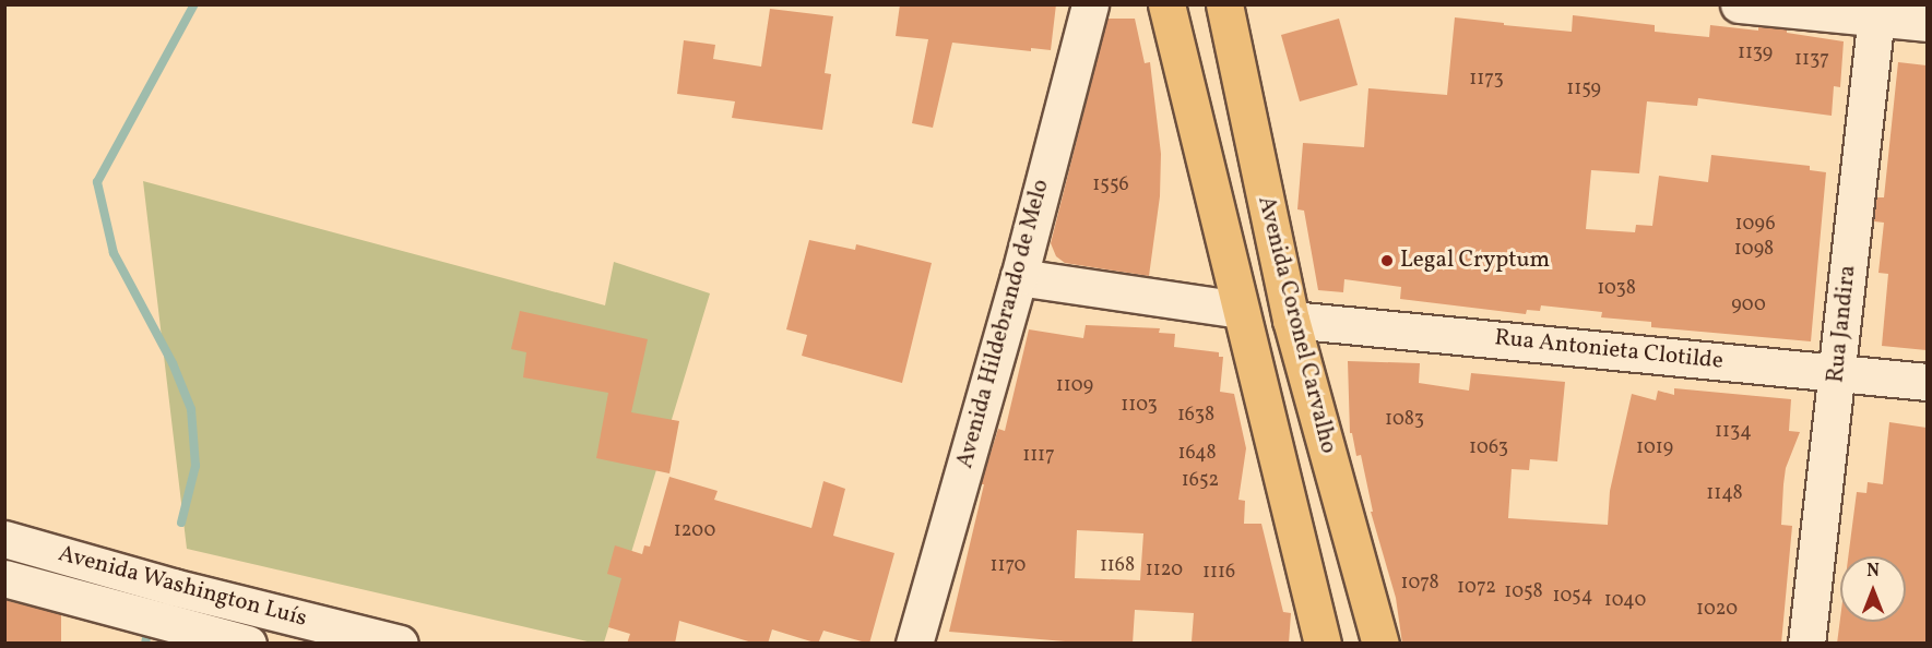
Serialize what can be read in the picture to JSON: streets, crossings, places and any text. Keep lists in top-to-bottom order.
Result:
{
  "streets": {
    "main road": ["Avenida Coronel Carvalho"],
    "street": [
      "Avenida Hildebrando de Melo",
      "Rua Jandira",
      "Rua Antonieta Clotilde",
      "Avenida Washington Luís"
    ]
  },
  "crossings": [
    ["Rua Jandira", "Rua Antonieta Clotilde"],
    ["Avenida Coronel Carvalho", "Rua Antonieta Clotilde"]
  ],
  "places": ["Legal Cryptum"],
  "house_numbers": [
    "1139",
    "1137",
    "1173",
    "1159",
    "1556",
    "1096",
    "1098",
    "1038",
    "900",
    "1109",
    "1103",
    "1638",
    "1083",
    "1134",
    "1063",
    "1019",
    "1648",
    "1117",
    "1652",
    "1148",
    "1200",
    "1170",
    "1168",
    "1120",
    "1116",
    "1078",
    "1072",
    "1058",
    "1054",
    "1040",
    "1020"
  ],
  "north": "top"
}
